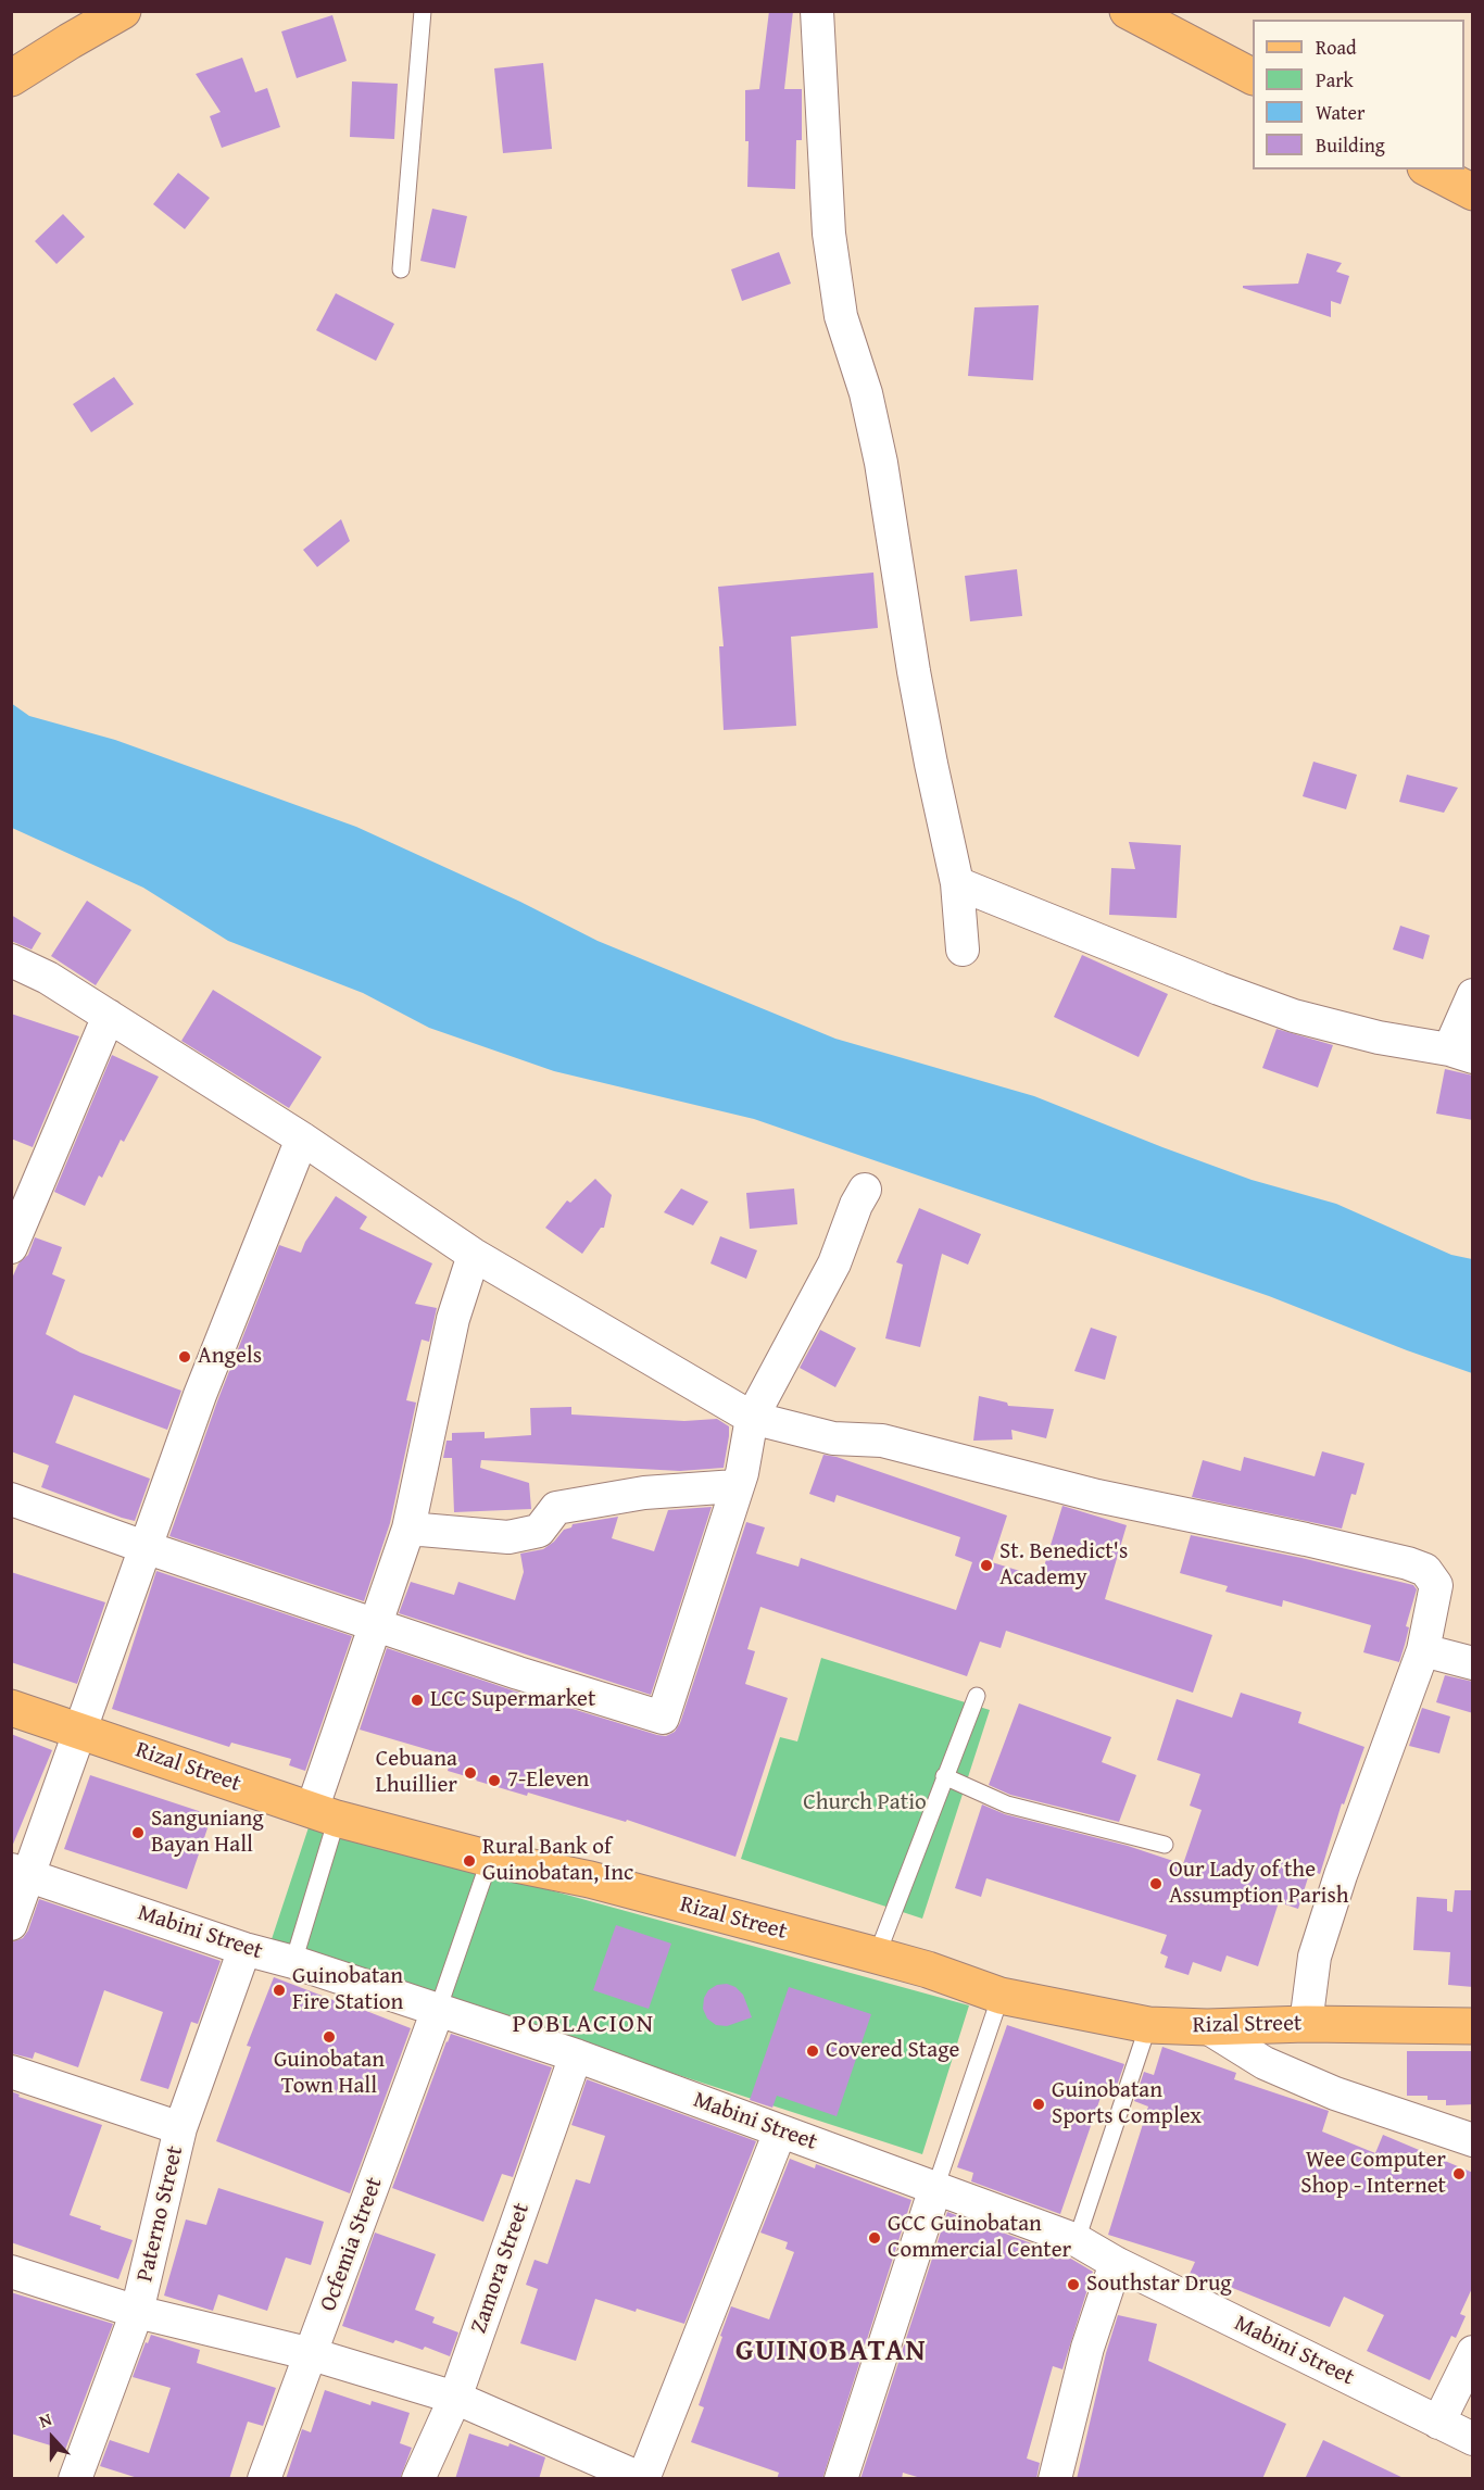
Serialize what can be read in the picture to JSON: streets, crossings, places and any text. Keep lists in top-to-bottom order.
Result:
{
  "streets": {
    "main road": ["Rizal Street"],
    "street": [
      "Mabini Street",
      "Paterno Street",
      "Ocfemia Street",
      "Zamora Street"
    ]
  },
  "crossings": [
    ["Mabini Street", "Paterno Street"],
    ["Mabini Street", "Ocfemia Street"],
    ["Mabini Street", "Zamora Street"]
  ],
  "districts": ["POBLACION", "GUINOBATAN"],
  "parks": ["Church Patio"],
  "places": [
    "Angels",
    "St. Benedict's Academy",
    "LCC Supermarket",
    "Cebuana Lhuillier",
    "7-Eleven",
    "Sanguniang Bayan Hall",
    "Rural Bank of Guinobatan, Inc",
    "Our Lady of the Assumption Parish",
    "Guinobatan Fire Station",
    "Guinobatan Town Hall",
    "Covered Stage",
    "Guinobatan Sports Complex",
    "Wee Computer Shop - Internet",
    "GCC Guinobatan Commercial Center",
    "Southstar Drug"
  ],
  "legend": [
    "Road",
    "Park",
    "Water",
    "Building"
  ],
  "north": "top"
}
